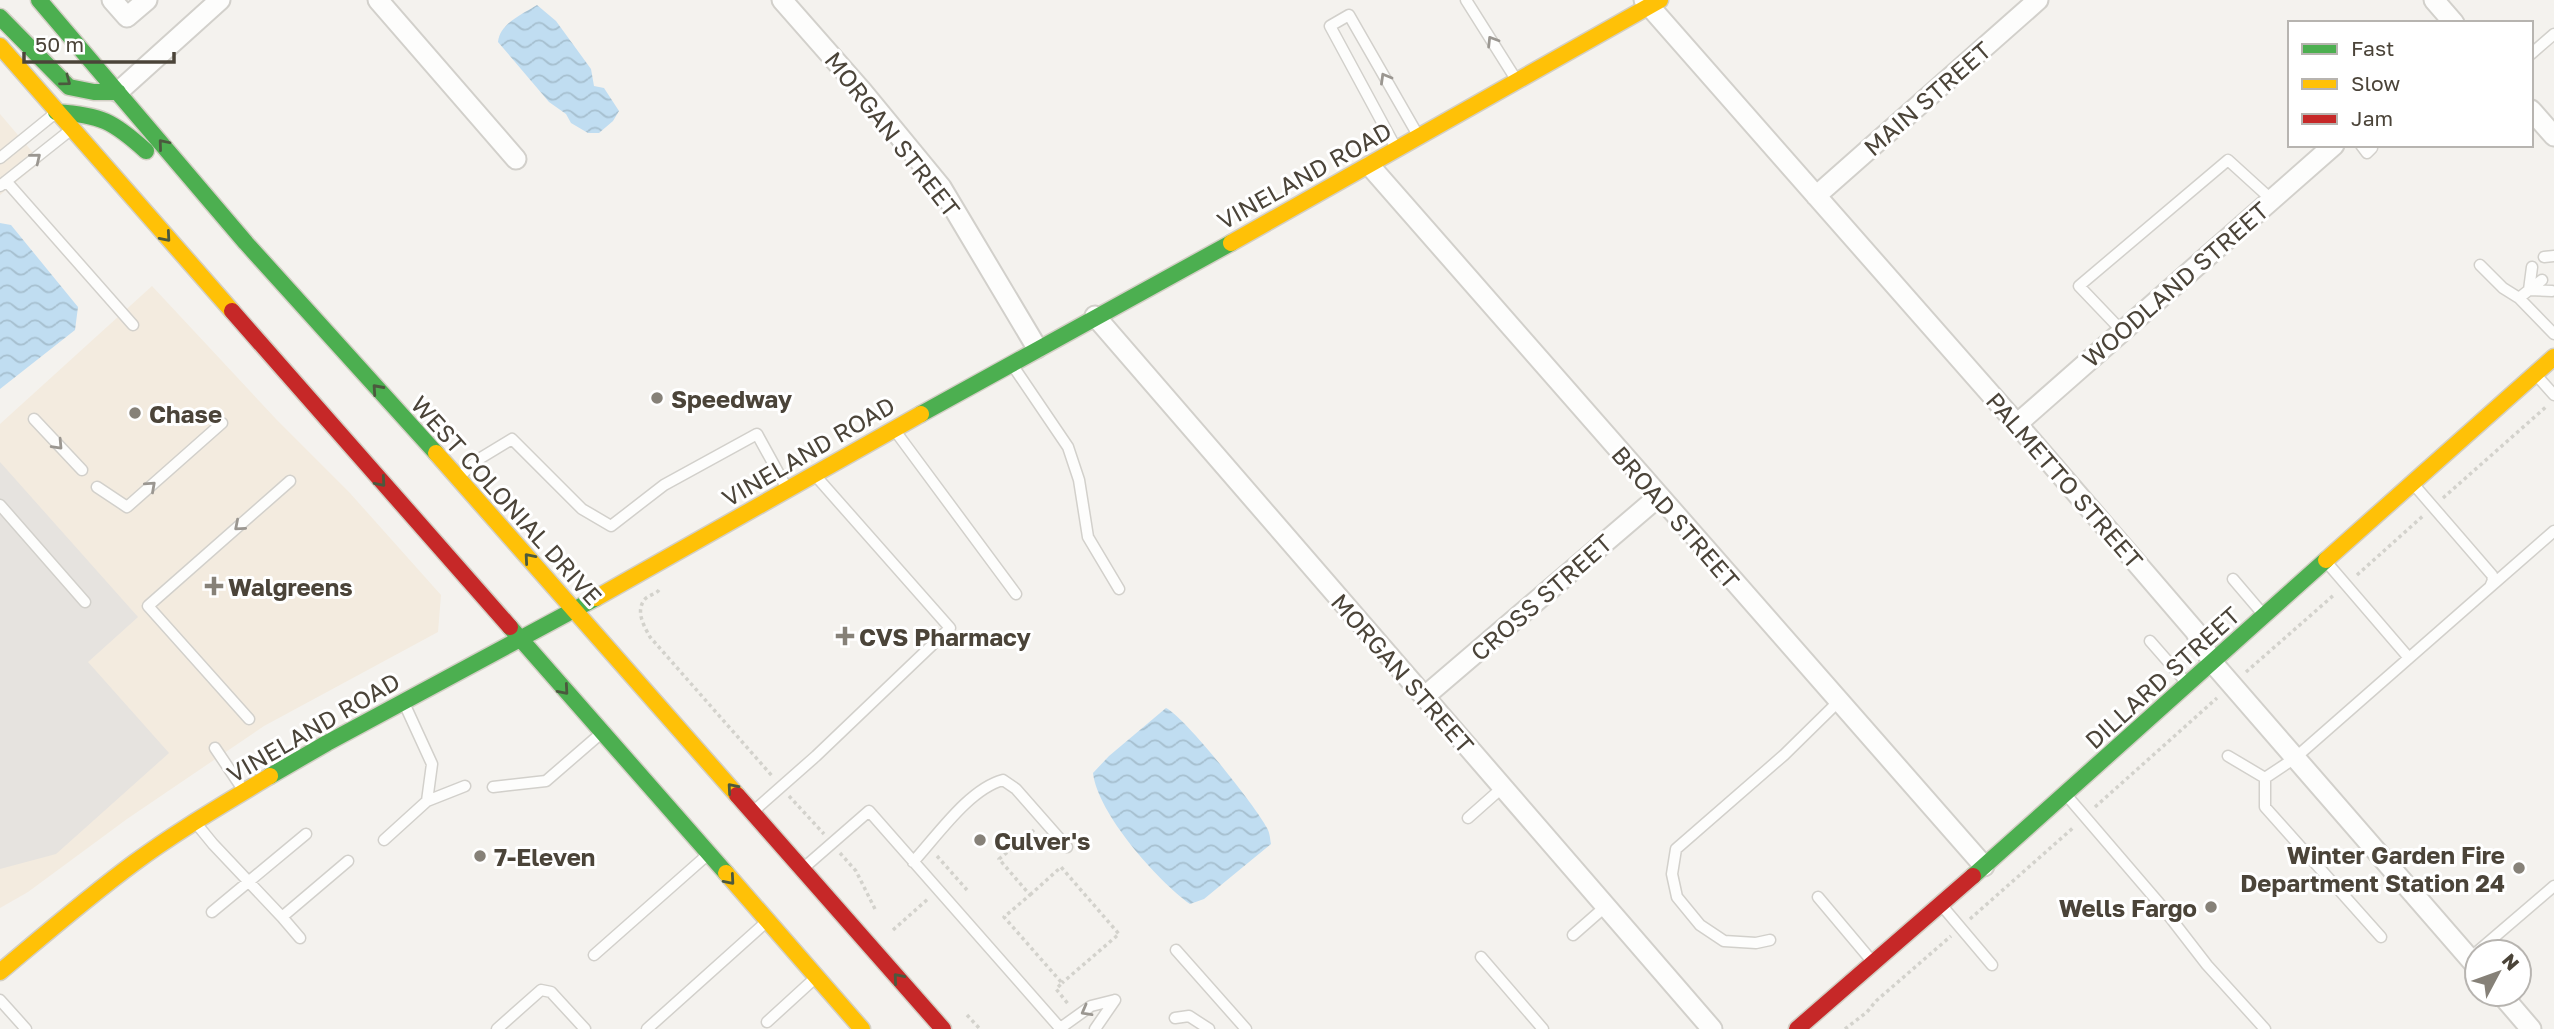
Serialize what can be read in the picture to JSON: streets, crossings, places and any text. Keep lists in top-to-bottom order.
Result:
{
  "streets": {
    "main road": ["VINELAND ROAD", "WEST COLONIAL DRIVE", "DILLARD STREET"],
    "street": [
      "MAIN STREET",
      "MORGAN STREET",
      "WOODLAND STREET",
      "PALMETTO STREET",
      "BROAD STREET",
      "CROSS STREET"
    ]
  },
  "crossings": [
    ["MAIN STREET", "PALMETTO STREET"],
    ["MORGAN STREET", "VINELAND ROAD"],
    ["MORGAN STREET", "CROSS STREET"],
    ["VINELAND ROAD", "PALMETTO STREET"],
    ["VINELAND ROAD", "WEST COLONIAL DRIVE"],
    ["VINELAND ROAD", "BROAD STREET"],
    ["WOODLAND STREET", "PALMETTO STREET"],
    ["PALMETTO STREET", "DILLARD STREET"],
    ["BROAD STREET", "CROSS STREET"],
    ["BROAD STREET", "DILLARD STREET"]
  ],
  "places": {
    "other": [
      "Speedway",
      "Chase",
      "Culver's",
      "7-Eleven",
      "Winter Garden Fire Department Station 24",
      "Wells Fargo"
    ],
    "health": ["Walgreens", "CVS Pharmacy"]
  },
  "legend": ["Fast", "Slow", "Jam"],
  "scale_bar": "50 m",
  "north": "top right"
}
